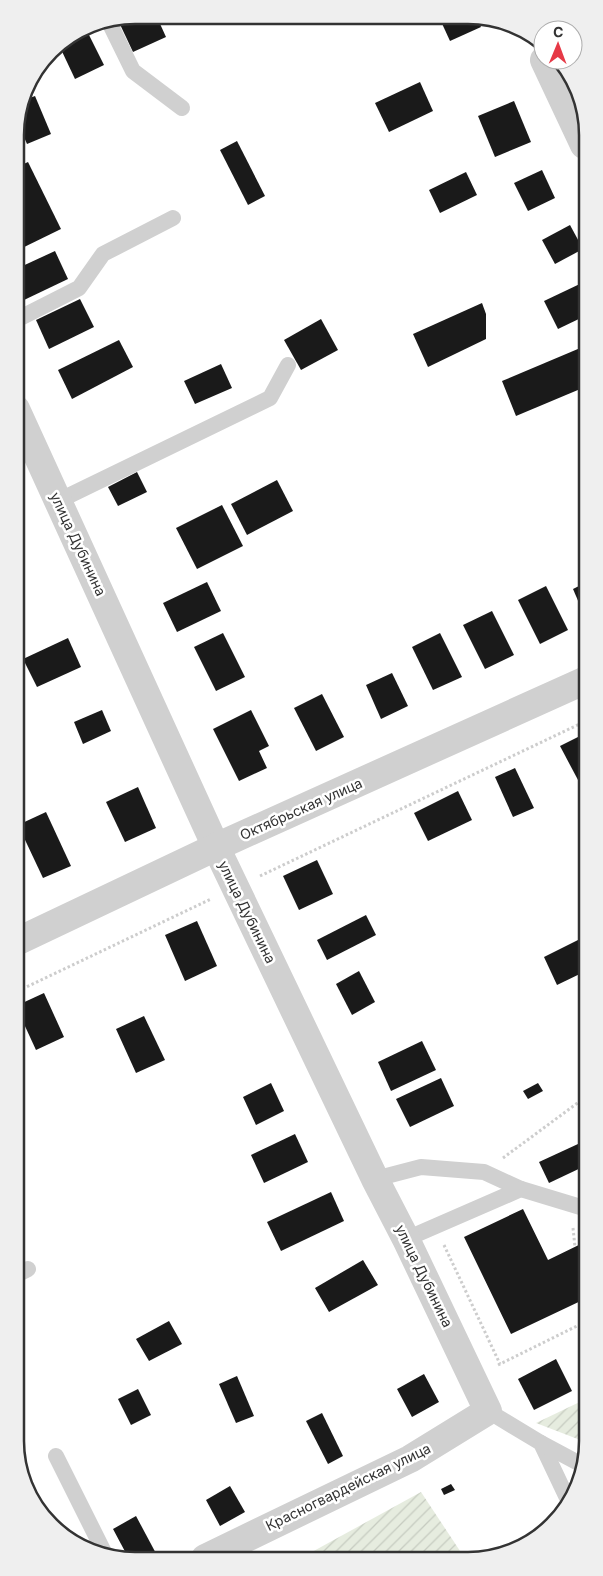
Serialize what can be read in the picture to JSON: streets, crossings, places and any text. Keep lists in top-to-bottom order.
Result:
{
  "streets": {
    "street": ["улица Дубинина", "Октябрьская улица", "Красногвардейская улица"]
  },
  "crossings": [
    ["улица Дубинина", "Октябрьская улица"],
    ["улица Дубинина", "Красногвардейская улица"]
  ],
  "north": "top"
}
